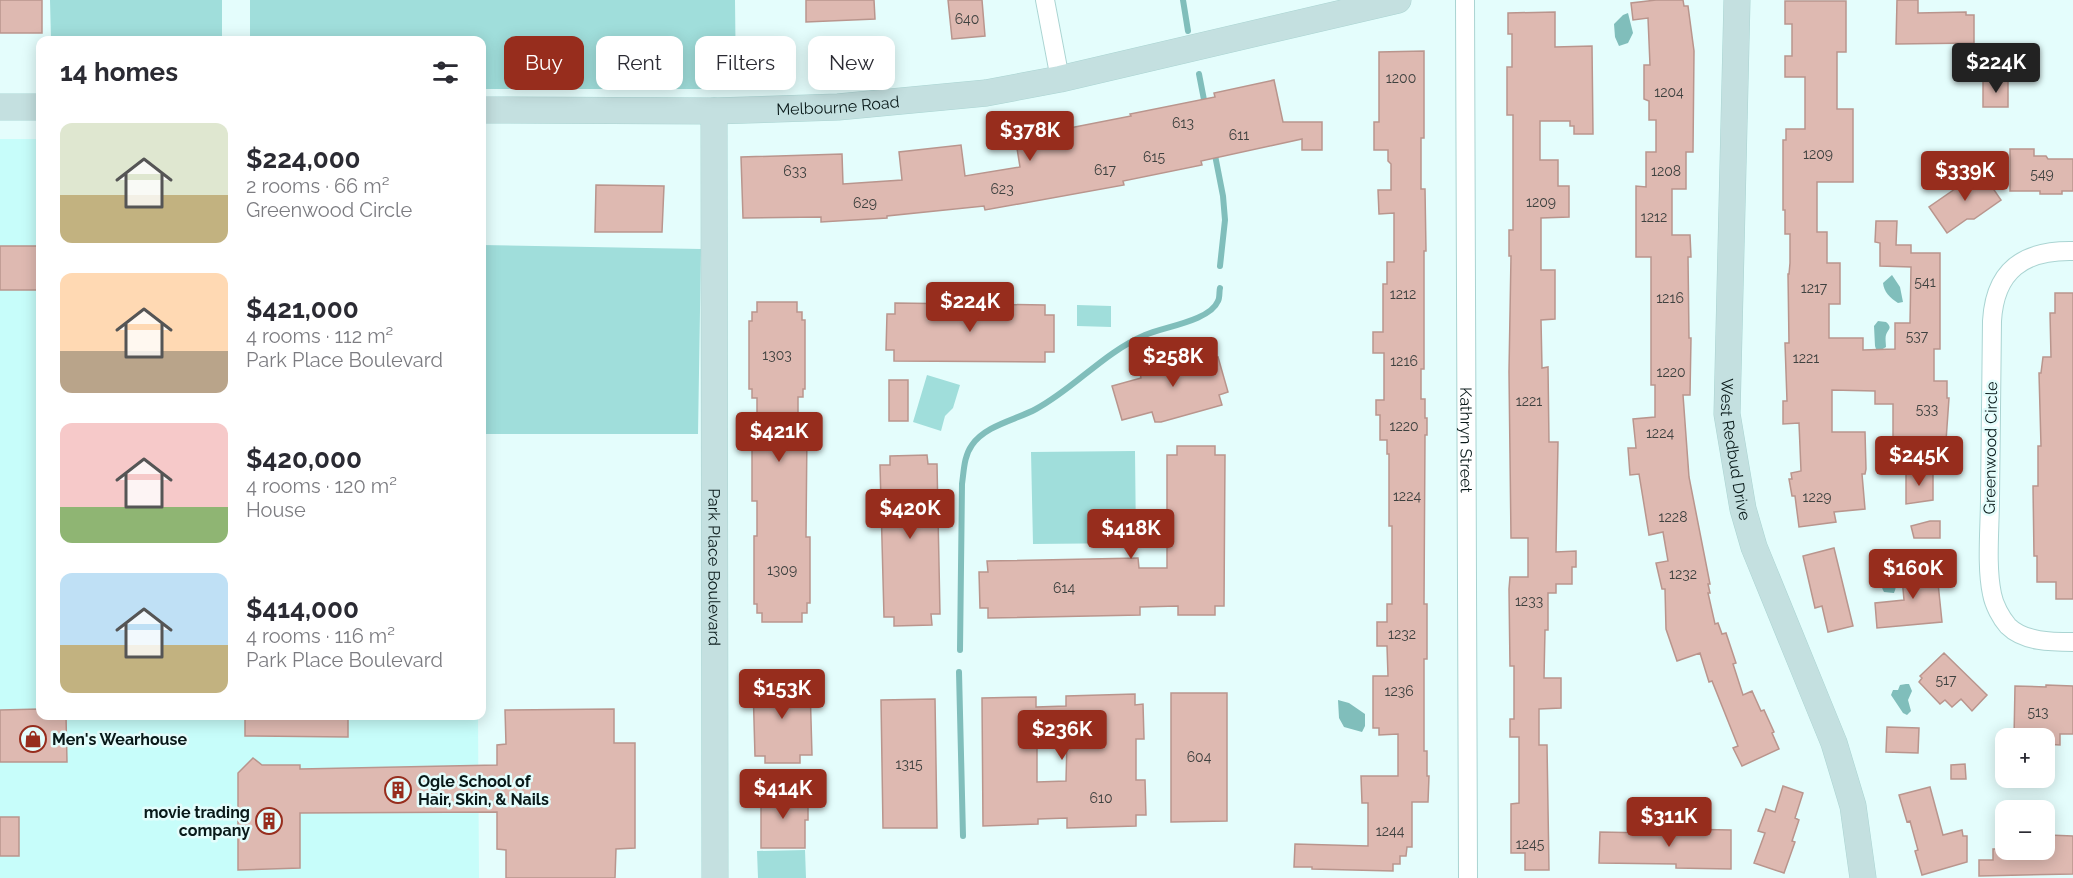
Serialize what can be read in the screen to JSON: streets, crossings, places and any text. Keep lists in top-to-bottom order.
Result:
{
  "streets": {
    "street": [
      "Melbourne Road",
      "Kathryn Street",
      "Greenwood Circle",
      "West Redbud Drive",
      "Park Place Boulevard"
    ]
  },
  "crossings": [
    ["Melbourne Road", "Park Place Boulevard"]
  ],
  "places": {
    "shop": ["Men's Wearhouse"],
    "building": ["Ogle School of Hair, Skin, & Nails", "movie trading company"]
  },
  "house_numbers": [
    "640",
    "1200",
    "1204",
    "613",
    "611",
    "1209",
    "615",
    "617",
    "633",
    "1208",
    "549",
    "623",
    "1209",
    "629",
    "1212",
    "541",
    "1217",
    "1212",
    "1216",
    "537",
    "1303",
    "1221",
    "1216",
    "1220",
    "1221",
    "533",
    "1220",
    "1224",
    "1224",
    "1229",
    "1228",
    "1309",
    "1232",
    "614",
    "1233",
    "1232",
    "517",
    "1236",
    "513",
    "604",
    "1315",
    "610",
    "1244",
    "1245"
  ],
  "page": {
    "chip": [
      "Buy",
      "Rent",
      "Filters",
      "New"
    ],
    "heading": "14 homes",
    "price": [
      "$224K",
      "$378K",
      "$339K",
      "$224K",
      "$258K",
      "$421K",
      "$245K",
      "$420K",
      "$418K",
      "$160K",
      "$153K",
      "$236K",
      "$414K",
      "$311K"
    ],
    "list": [
      {
        "name": "$224,000",
        "note": "2 rooms · 66 m² · Greenwood Circle"
      },
      {
        "name": "$421,000",
        "note": "4 rooms · 112 m² · Park Place Boulevard"
      },
      {
        "name": "$420,000",
        "note": "4 rooms · 120 m² · House"
      },
      {
        "name": "$414,000",
        "note": "4 rooms · 116 m² · Park Place Boulevard"
      }
    ],
    "map_buttons": ["+", "−"]
  }
}
